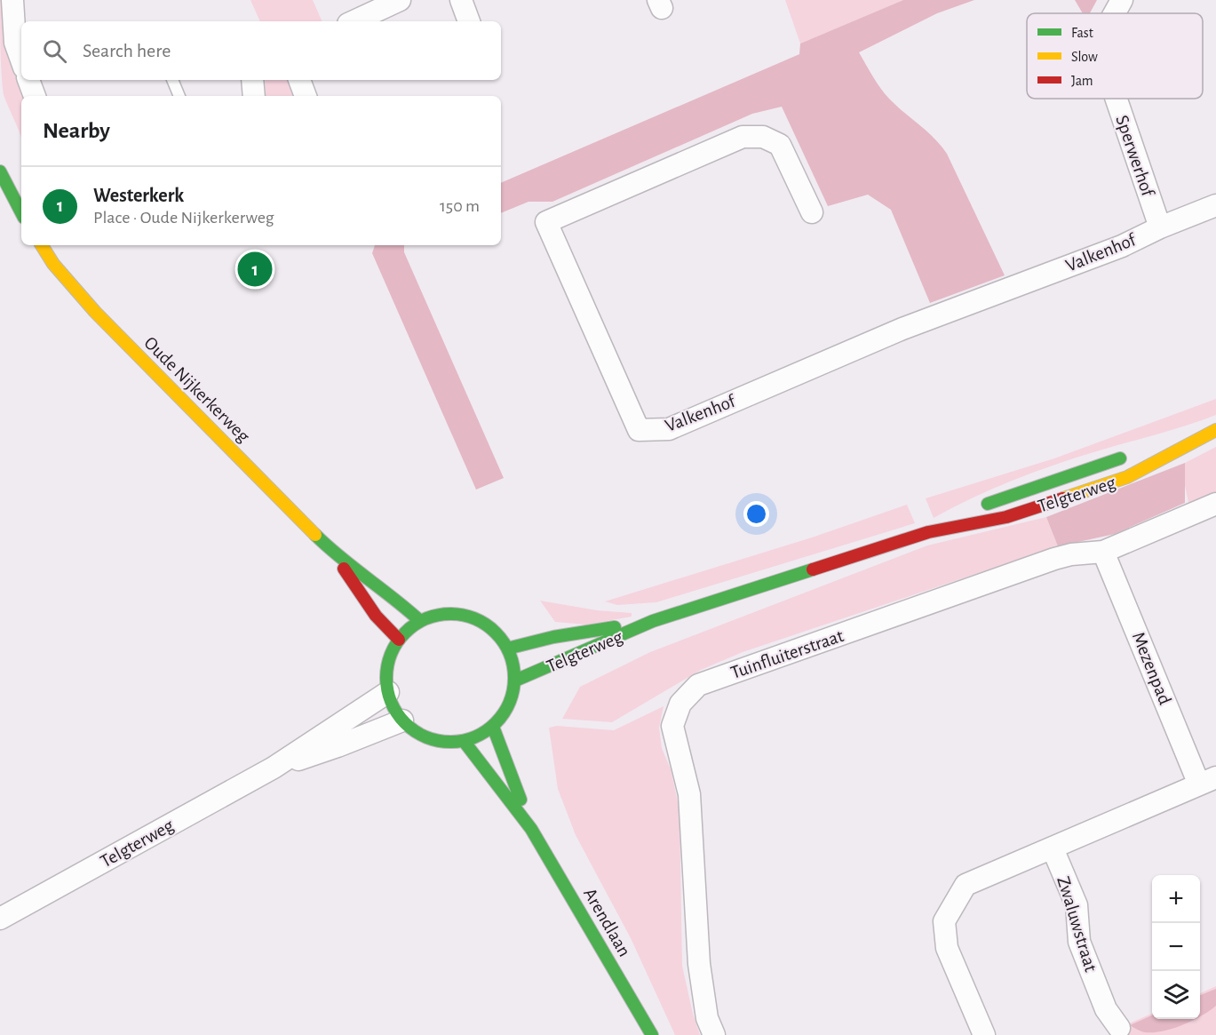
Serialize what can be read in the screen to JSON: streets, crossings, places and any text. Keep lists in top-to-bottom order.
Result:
{
  "streets": {
    "street": [
      "Sperwerhof",
      "Valkenhof",
      "Oude Nijkerkerweg",
      "Telgterweg",
      "Tuinfluiterstraat",
      "Mezenpad",
      "Arendlaan",
      "Zwaluwstraat"
    ]
  },
  "crossings": [
    ["Sperwerhof", "Valkenhof"],
    ["Oude Nijkerkerweg", "Telgterweg"],
    ["Oude Nijkerkerweg", "Arendlaan"],
    ["Telgterweg", "Arendlaan"],
    ["Tuinfluiterstraat", "Mezenpad"]
  ],
  "legend": ["Fast", "Slow", "Jam"],
  "page": {
    "search": "Search here",
    "heading": "Nearby",
    "list": [
      {
        "mark": "1",
        "name": "Westerkerk",
        "note": "Place · Oude Nijkerkerweg",
        "value": "150 m"
      }
    ],
    "pins": "1",
    "map_buttons": ["+", "−"]
  }
}
